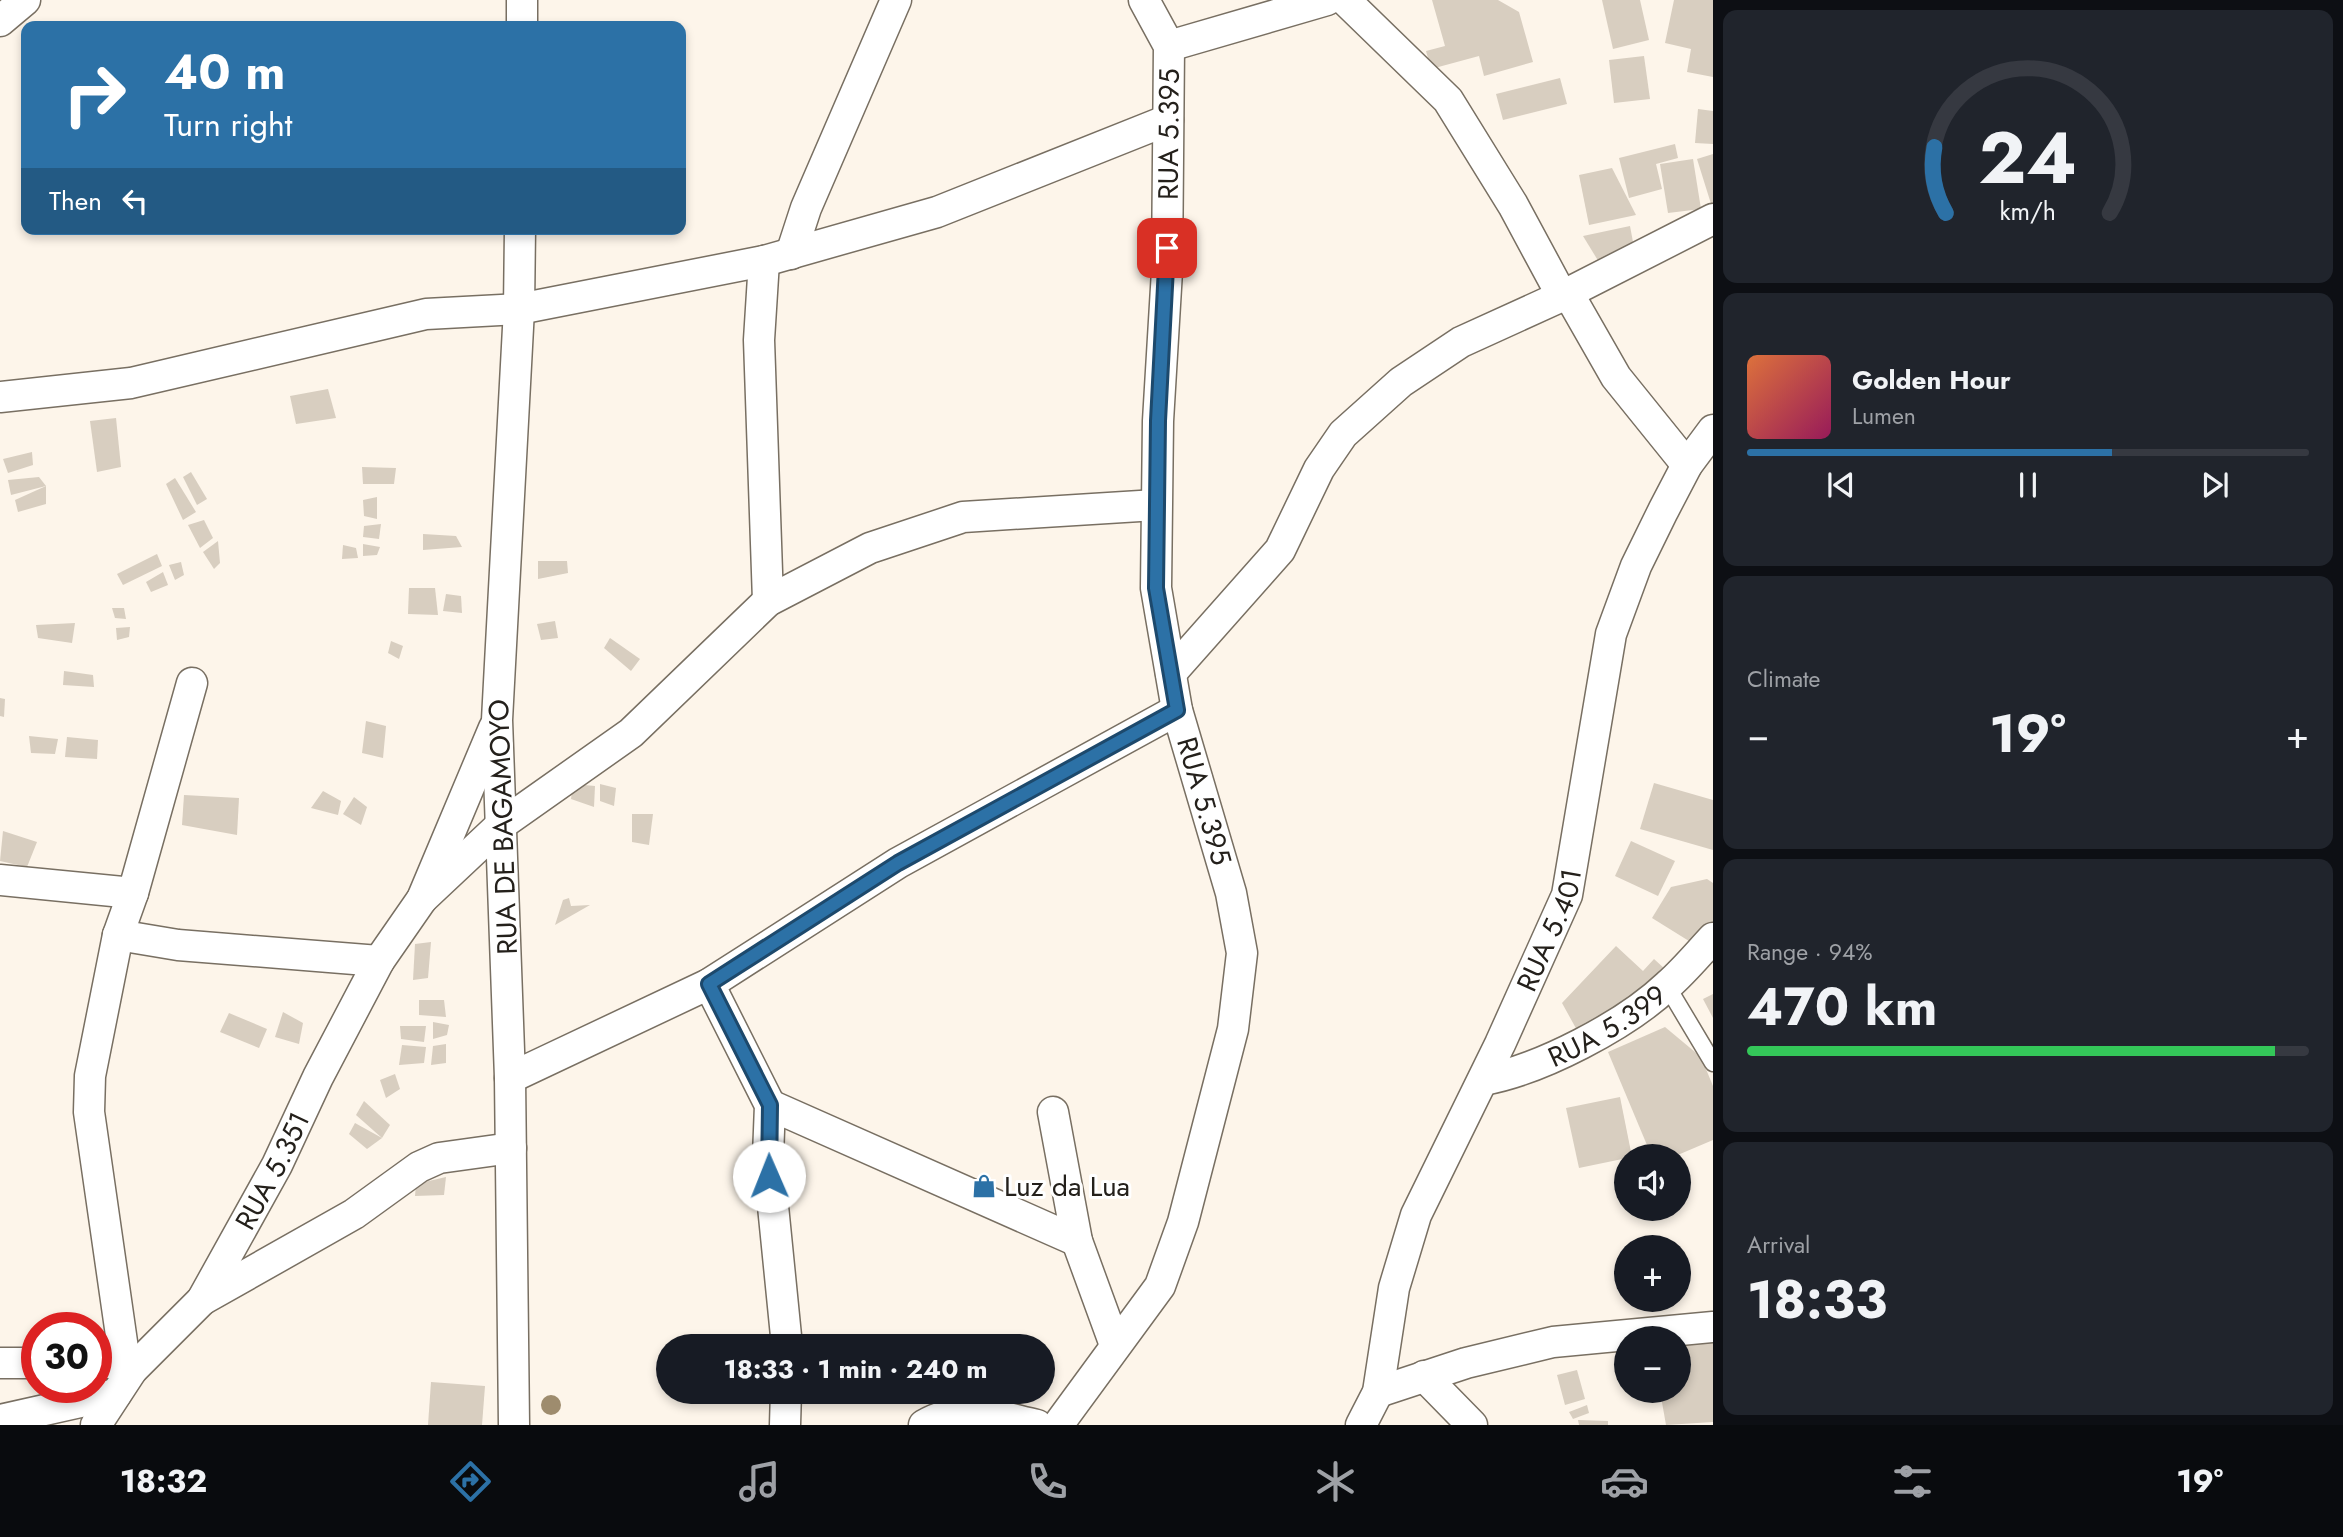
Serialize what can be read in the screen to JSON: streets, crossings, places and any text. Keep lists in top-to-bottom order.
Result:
{
  "streets": {
    "street": [
      "RUA 5.395",
      "RUA DE BAGAMOYO",
      "RUA 5.401",
      "RUA 5.399",
      "RUA 5.351"
    ]
  },
  "crossings": [
    ["RUA 5.401", "RUA 5.399"]
  ],
  "places": {
    "shop": ["Luz da Lua"]
  },
  "page": {
    "turn": ["40 m", "Turn right"],
    "then": "Then",
    "song": ["Golden Hour", "Lumen"],
    "tile": [
      "Climate",
      ["Range · 94%", "470 km"],
      ["Arrival", "18:33"]
    ],
    "heat": ["−", "19°", "+"],
    "map_buttons": ["+", "−"],
    "limit": "30",
    "trip": "18:33 · 1 min · 240 m",
    "tabs": ["18:32", "19°"],
    "gauge": ["24", "km/h"]
  }
}
